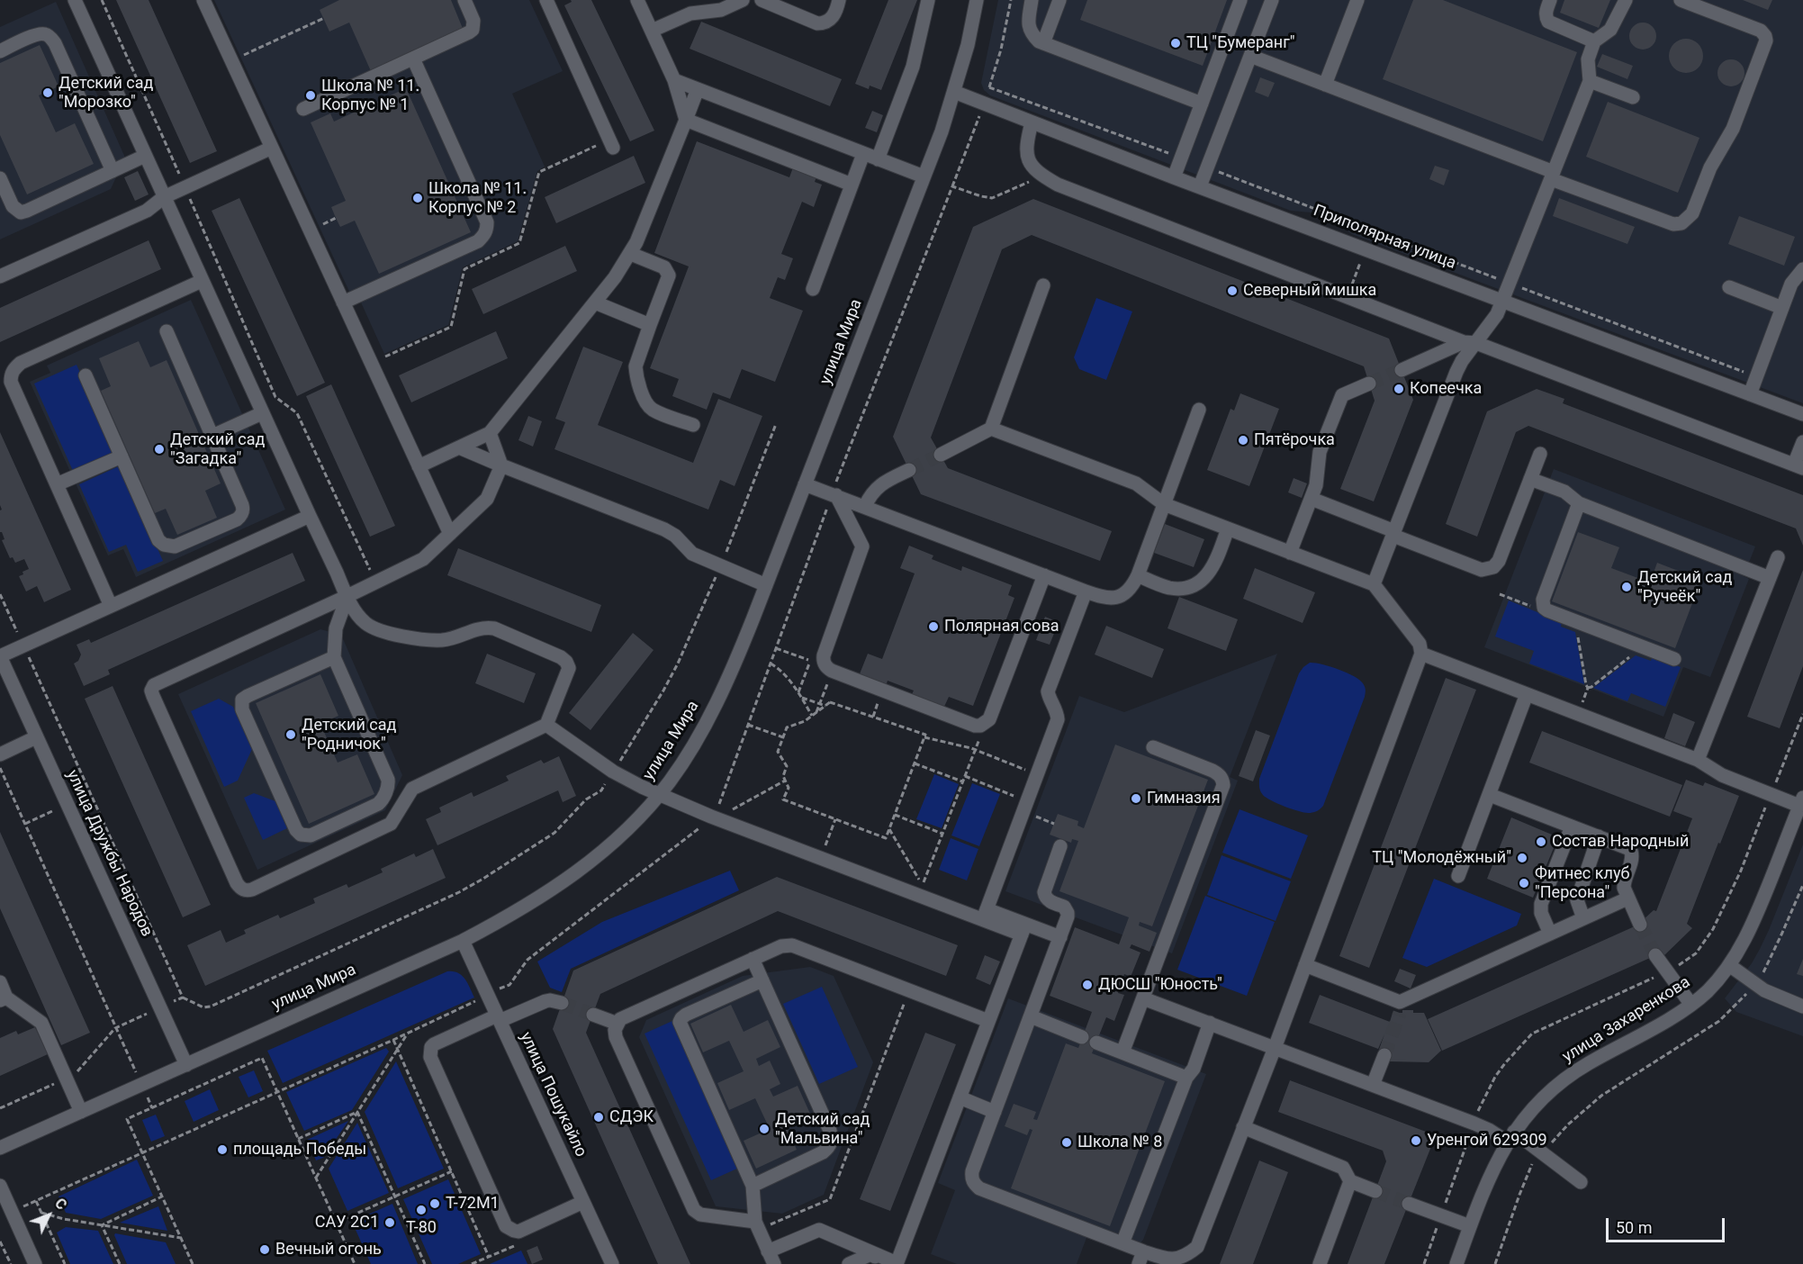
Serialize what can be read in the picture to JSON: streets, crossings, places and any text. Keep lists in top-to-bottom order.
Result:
{
  "streets": {
    "street": [
      "Приполярная улица",
      "улица Мира",
      "улица Дружбы Народов",
      "улица Захаренкова",
      "улица Пошукайло"
    ]
  },
  "crossings": [
    ["Приполярная улица", "улица Мира"],
    ["улица Мира", "улица Дружбы Народов"],
    ["улица Мира", "улица Пошукайло"]
  ],
  "places": [
    "ТЦ \"Бумеранг\"",
    "Детский сад \"Морозко\"",
    "Школа № 11. Корпус № 1",
    "Школа № 11. Корпус № 2",
    "Северный мишка",
    "Копеечка",
    "Пятёрочка",
    "Детский сад \"Загадка\"",
    "Детский сад \"Ручеёк\"",
    "Полярная сова",
    "Детский сад \"Родничок\"",
    "Гимназия",
    "Состав Народный",
    "ТЦ \"Молодёжный\"",
    "Фитнес клуб \"Персона\"",
    "ДЮСШ \"Юность\"",
    "СДЭК",
    "Детский сад \"Мальвина\"",
    "Уренгой 629309",
    "Школа № 8",
    "площадь Победы",
    "Т-72М1",
    "Т-80",
    "САУ 2С1",
    "Вечный огонь"
  ],
  "scale_bar": "50 m",
  "north": "top right"
}
